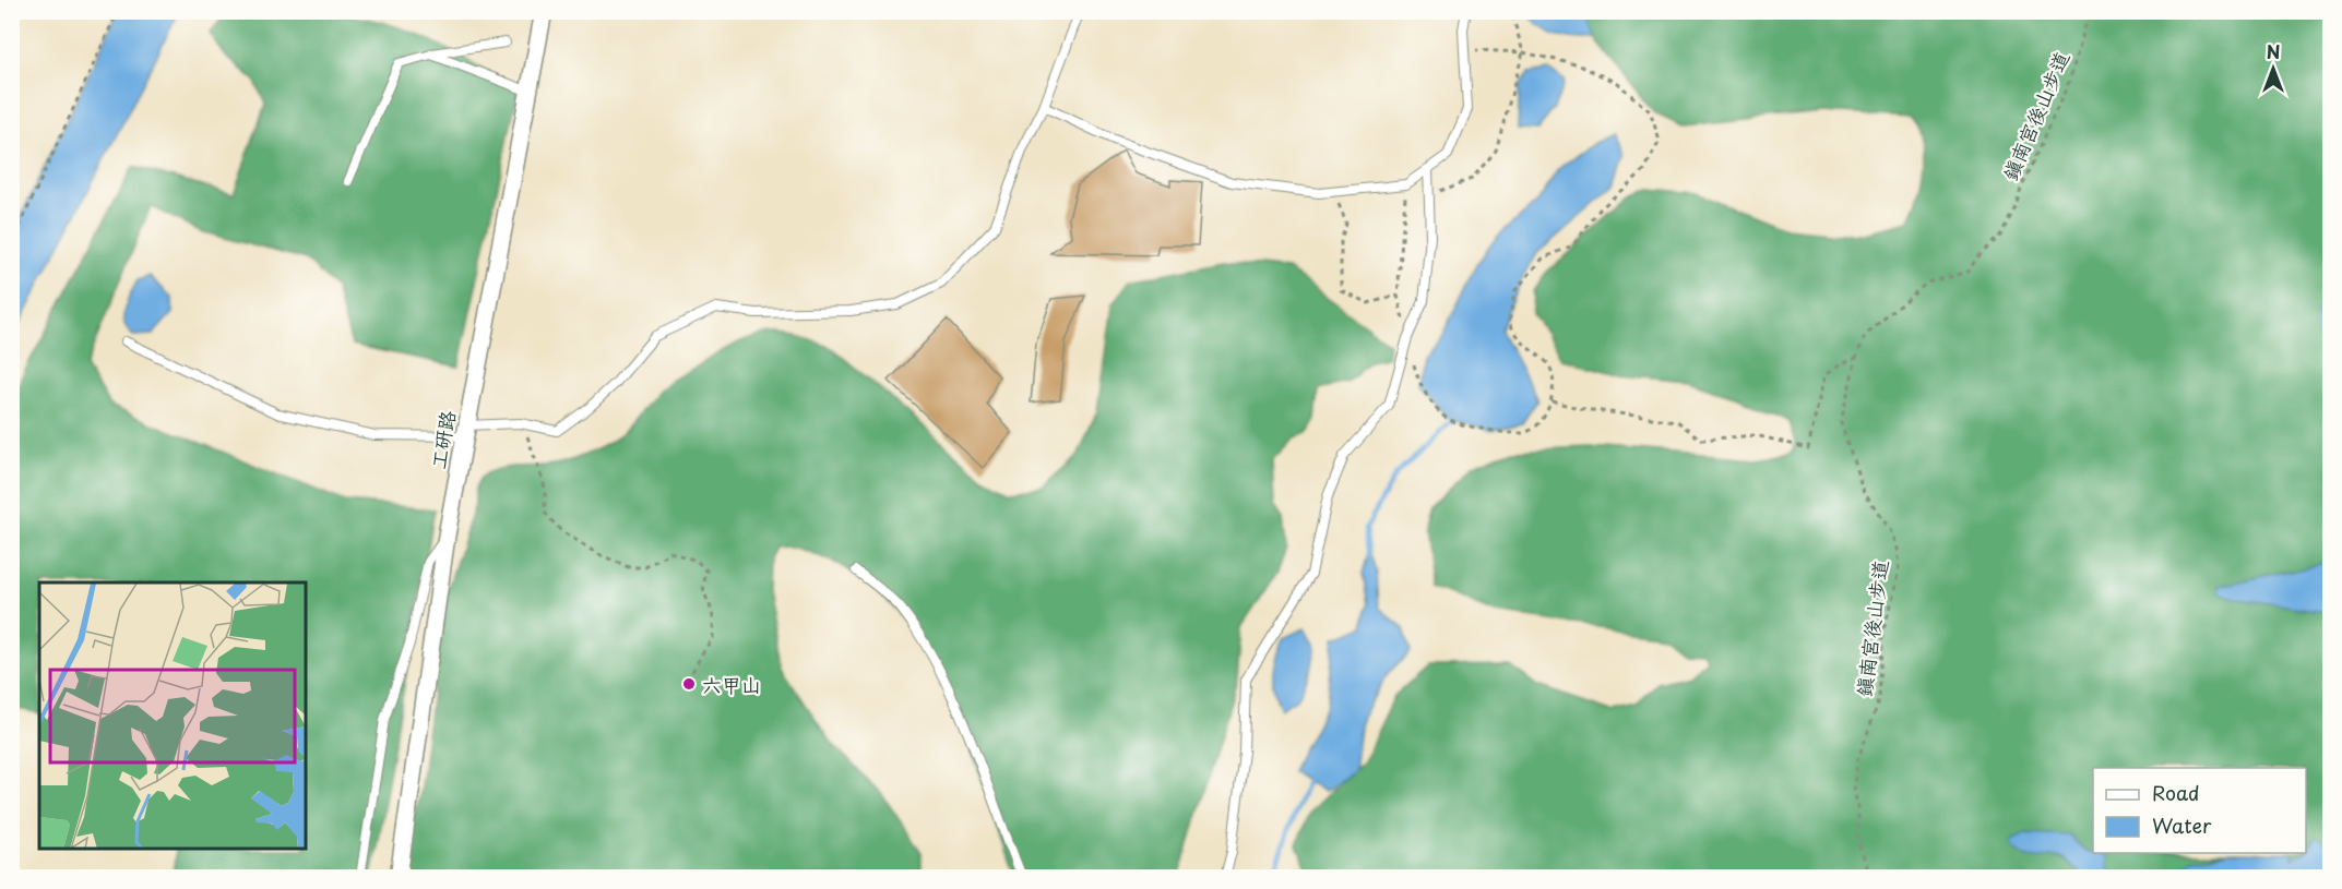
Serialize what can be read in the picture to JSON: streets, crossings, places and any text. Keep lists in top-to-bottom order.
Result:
{
  "streets": {
    "street": ["工研路"],
    "path": ["鎮南宮後山步道"]
  },
  "places": ["六甲山"],
  "legend": ["Road", "Water"],
  "north": "top"
}
